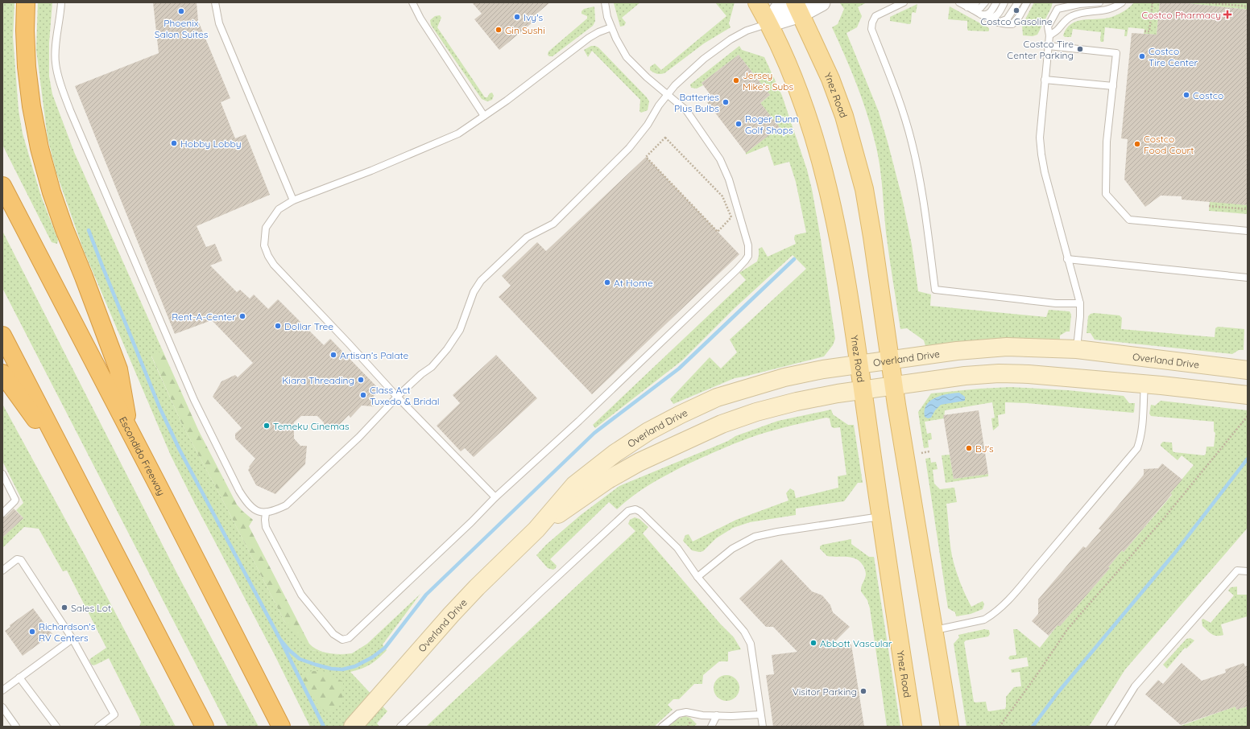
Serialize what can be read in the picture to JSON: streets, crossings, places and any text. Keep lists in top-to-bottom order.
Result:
{
  "streets": {
    "highway": ["Escondido Freeway"],
    "main road": ["Ynez Road", "Overland Drive"]
  },
  "crossings": [
    ["Ynez Road", "Overland Drive"]
  ],
  "places": {
    "other": [
      "Costco Gasoline",
      "Phoenix Salon Suites",
      "Ivy's",
      "Gin Sushi",
      "Costco Tire Center Parking",
      "Costco Tire Center",
      "Jersey Mike's Subs",
      "Costco",
      "Batteries Plus Bulbs",
      "Roger Dunn Golf Shops",
      "Hobby Lobby",
      "Costco Food Court",
      "At Home",
      "Rent-A-Center",
      "Dollar Tree",
      "Artisan’s Palate",
      "Kiara Threading",
      "Class Act Tuxedo & Bridal",
      "Temeku Cinemas",
      "BJ's",
      "Sales Lot",
      "Richardson's RV Centers",
      "Abbott Vascular",
      "Visitor Parking"
    ],
    "health": ["Costco Pharmacy"]
  }
}
